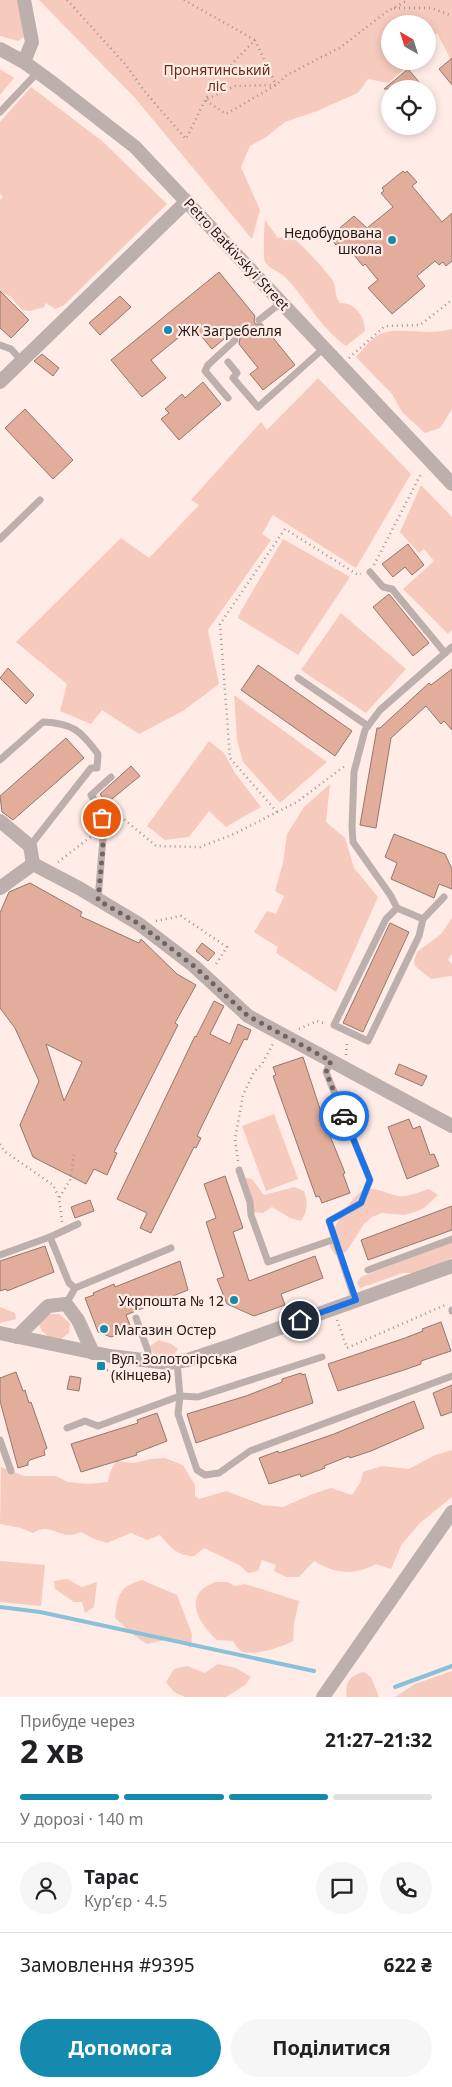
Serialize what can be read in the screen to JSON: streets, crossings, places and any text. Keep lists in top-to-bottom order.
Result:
{
  "streets": {
    "street": ["Petro Batkivskyi Street"]
  },
  "parks": ["Пронятинський ліс"],
  "places": {
    "other": [
      "Недобудована школа",
      "ЖК Загребелля",
      "Укрпошта № 12",
      "Магазин Остер"
    ],
    "transit": ["Вул. Золотогірська (кінцева)"]
  },
  "north": "top left",
  "page": {
    "heading": ["2 хв", "Прибуде через", "21:27–21:32"],
    "panel": [
      "Тарас",
      "Кур’єр · 4.5",
      "Замовлення #9395",
      "622 ₴"
    ],
    "bar": "У дорозі · 140 m",
    "buttons": ["Допомога", "Поділитися"]
  }
}
